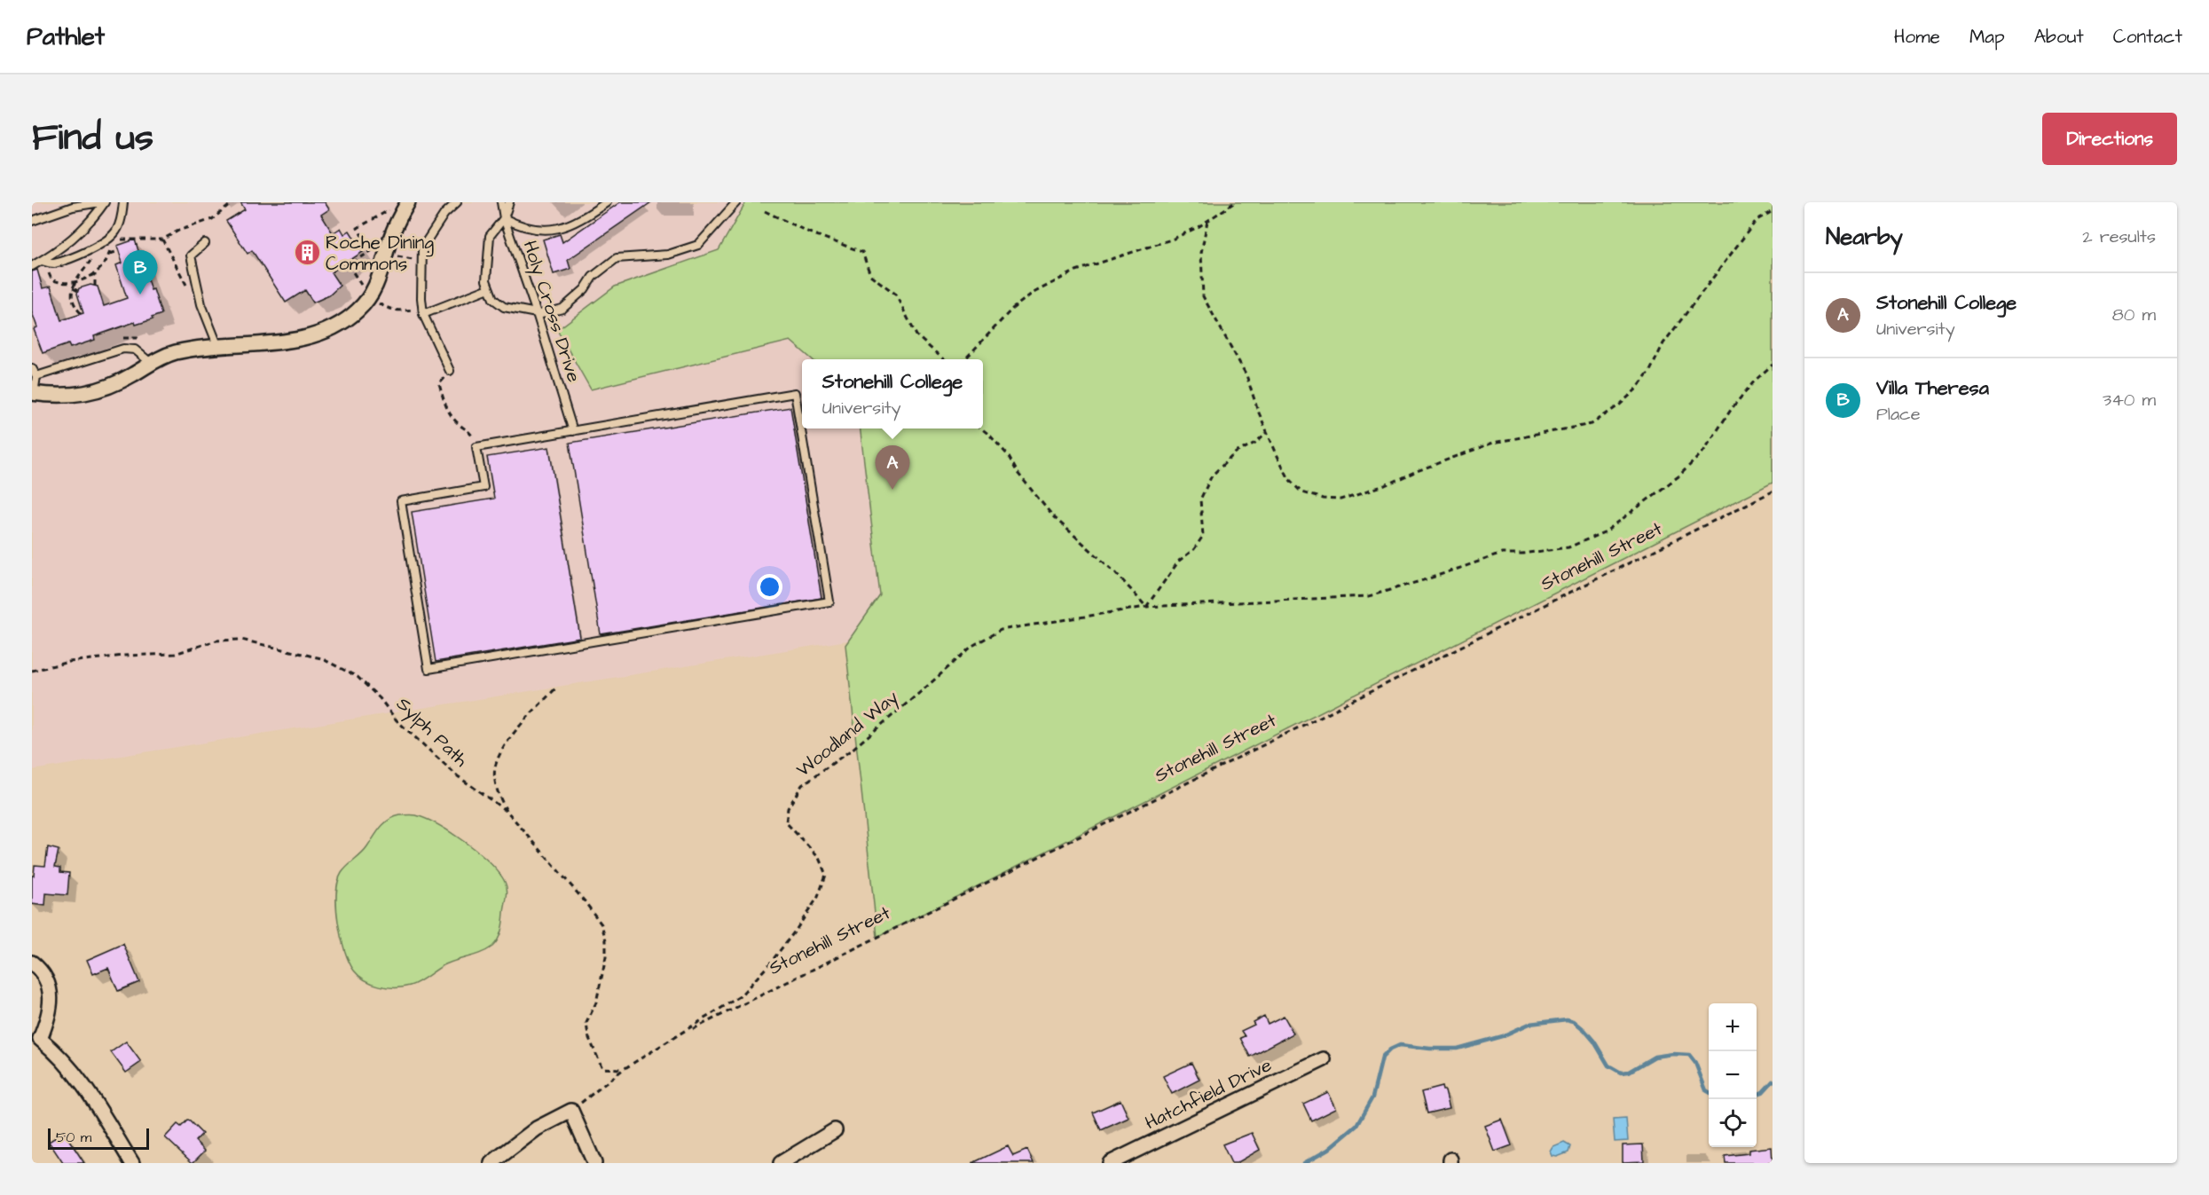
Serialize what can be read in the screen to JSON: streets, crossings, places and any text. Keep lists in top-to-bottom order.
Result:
{
  "streets": {
    "street": ["Hatchfield Drive"],
    "lane": ["Holy Cross Drive"],
    "path": ["Stonehill Street", "Sylph Path", "Woodland Way"]
  },
  "crossings": [
    ["Stonehill Street", "Woodland Way"]
  ],
  "places": {
    "building": ["Roche Dining Commons"]
  },
  "scale_bar": "50 m",
  "page": {
    "header": "Pathlet",
    "nav": [
      "Home",
      "Map",
      "About",
      "Contact"
    ],
    "title": "Find us",
    "buttons": "Directions",
    "heading": ["Nearby", "2 results"],
    "pins": ["B", "A"],
    "list": [
      {
        "mark": "A",
        "name": "Stonehill College",
        "note": "University",
        "value": "80 m"
      },
      {
        "mark": "B",
        "name": "Villa Theresa",
        "note": "Place",
        "value": "340 m"
      }
    ],
    "popup": ["Stonehill College", "University"],
    "map_buttons": ["+", "−"],
    "scale": "50 m"
  }
}
